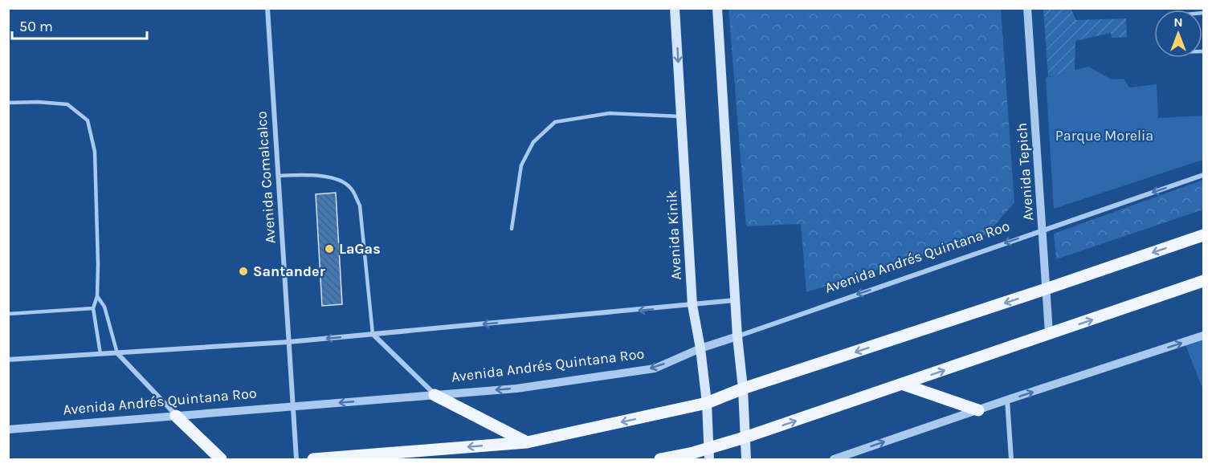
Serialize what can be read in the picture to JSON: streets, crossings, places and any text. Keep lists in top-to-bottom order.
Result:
{
  "streets": {
    "main road": ["Avenida Kinik"],
    "street": ["Avenida Tepich", "Avenida Comalcalco", "Avenida Andrés Quintana Roo"]
  },
  "crossings": [
    ["Avenida Tepich", "Avenida Andrés Quintana Roo"],
    ["Avenida Comalcalco", "Avenida Andrés Quintana Roo"],
    ["Avenida Kinik", "Avenida Andrés Quintana Roo"]
  ],
  "parks": ["Parque Morelia"],
  "places": ["LaGas", "Santander"],
  "scale_bar": "50 m",
  "north": "top"
}
